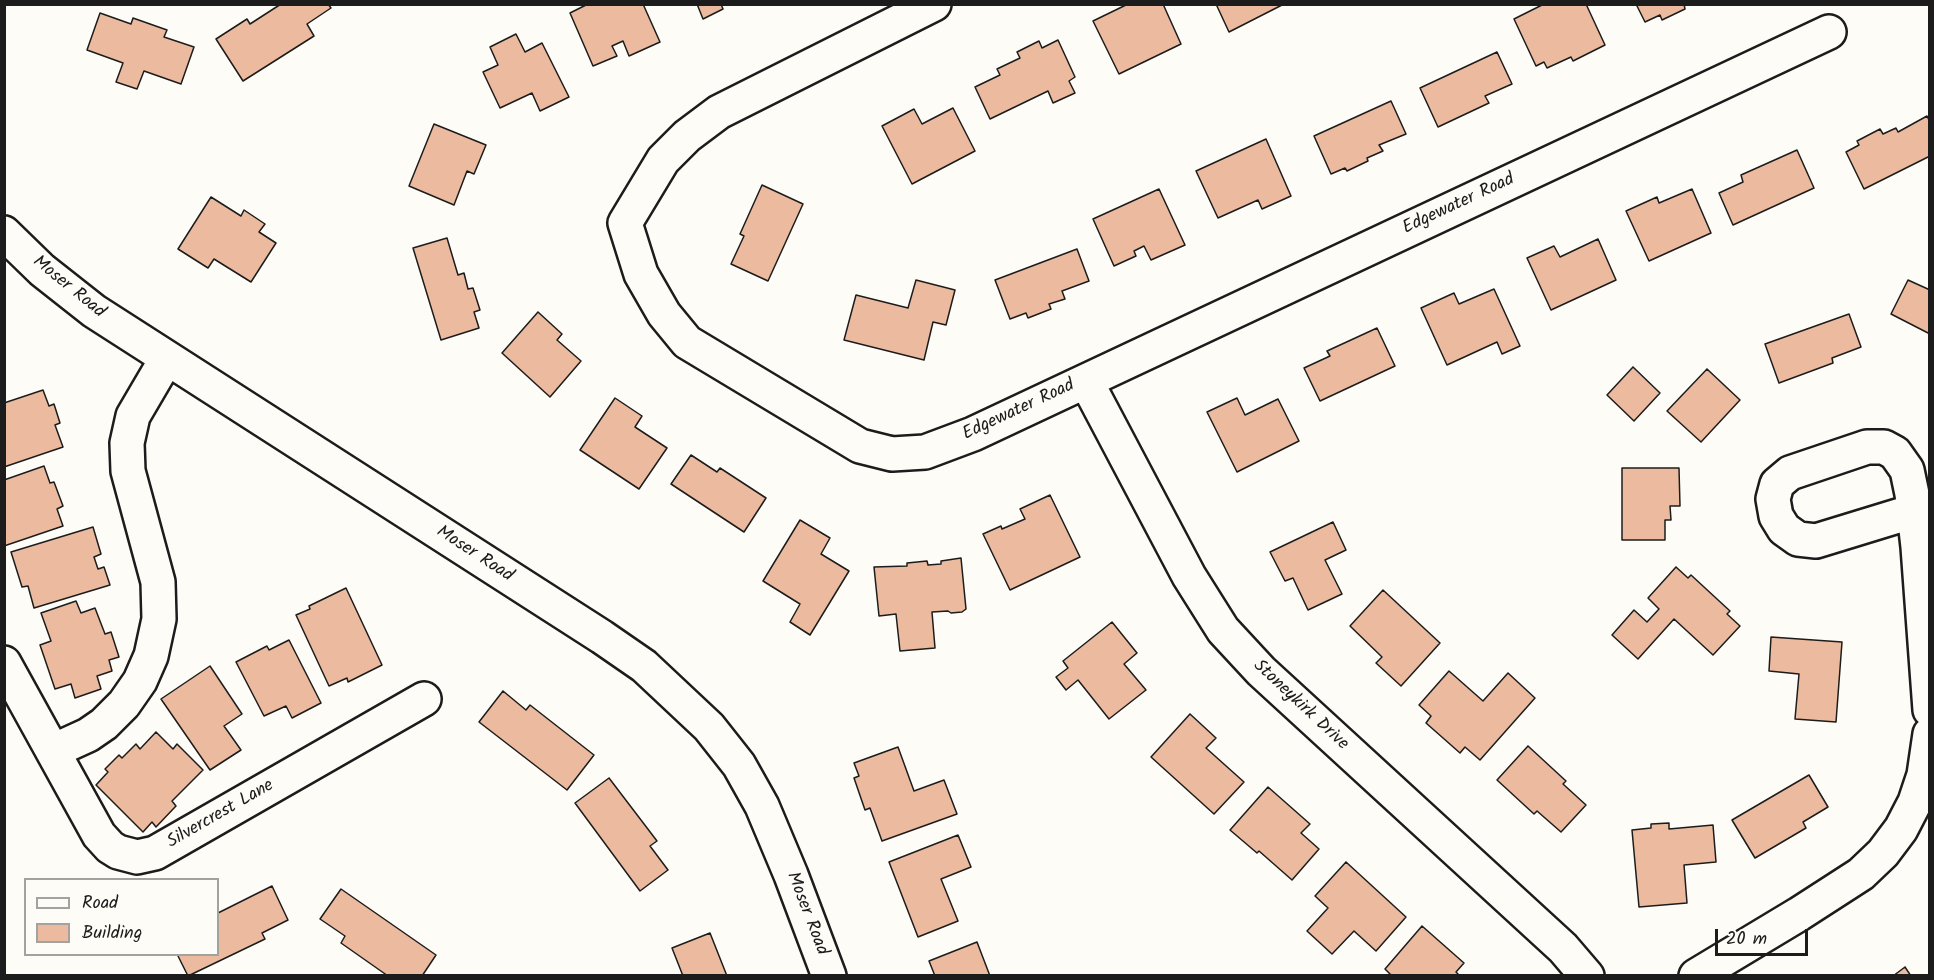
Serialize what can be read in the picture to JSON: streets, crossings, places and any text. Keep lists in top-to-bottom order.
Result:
{
  "streets": {
    "street": [
      "Edgewater Road",
      "Moser Road",
      "Stoneykirk Drive",
      "Silvercrest Lane"
    ]
  },
  "crossings": [
    ["Edgewater Road", "Stoneykirk Drive"]
  ],
  "legend": ["Road", "Building"],
  "scale_bar": "20 m"
}
